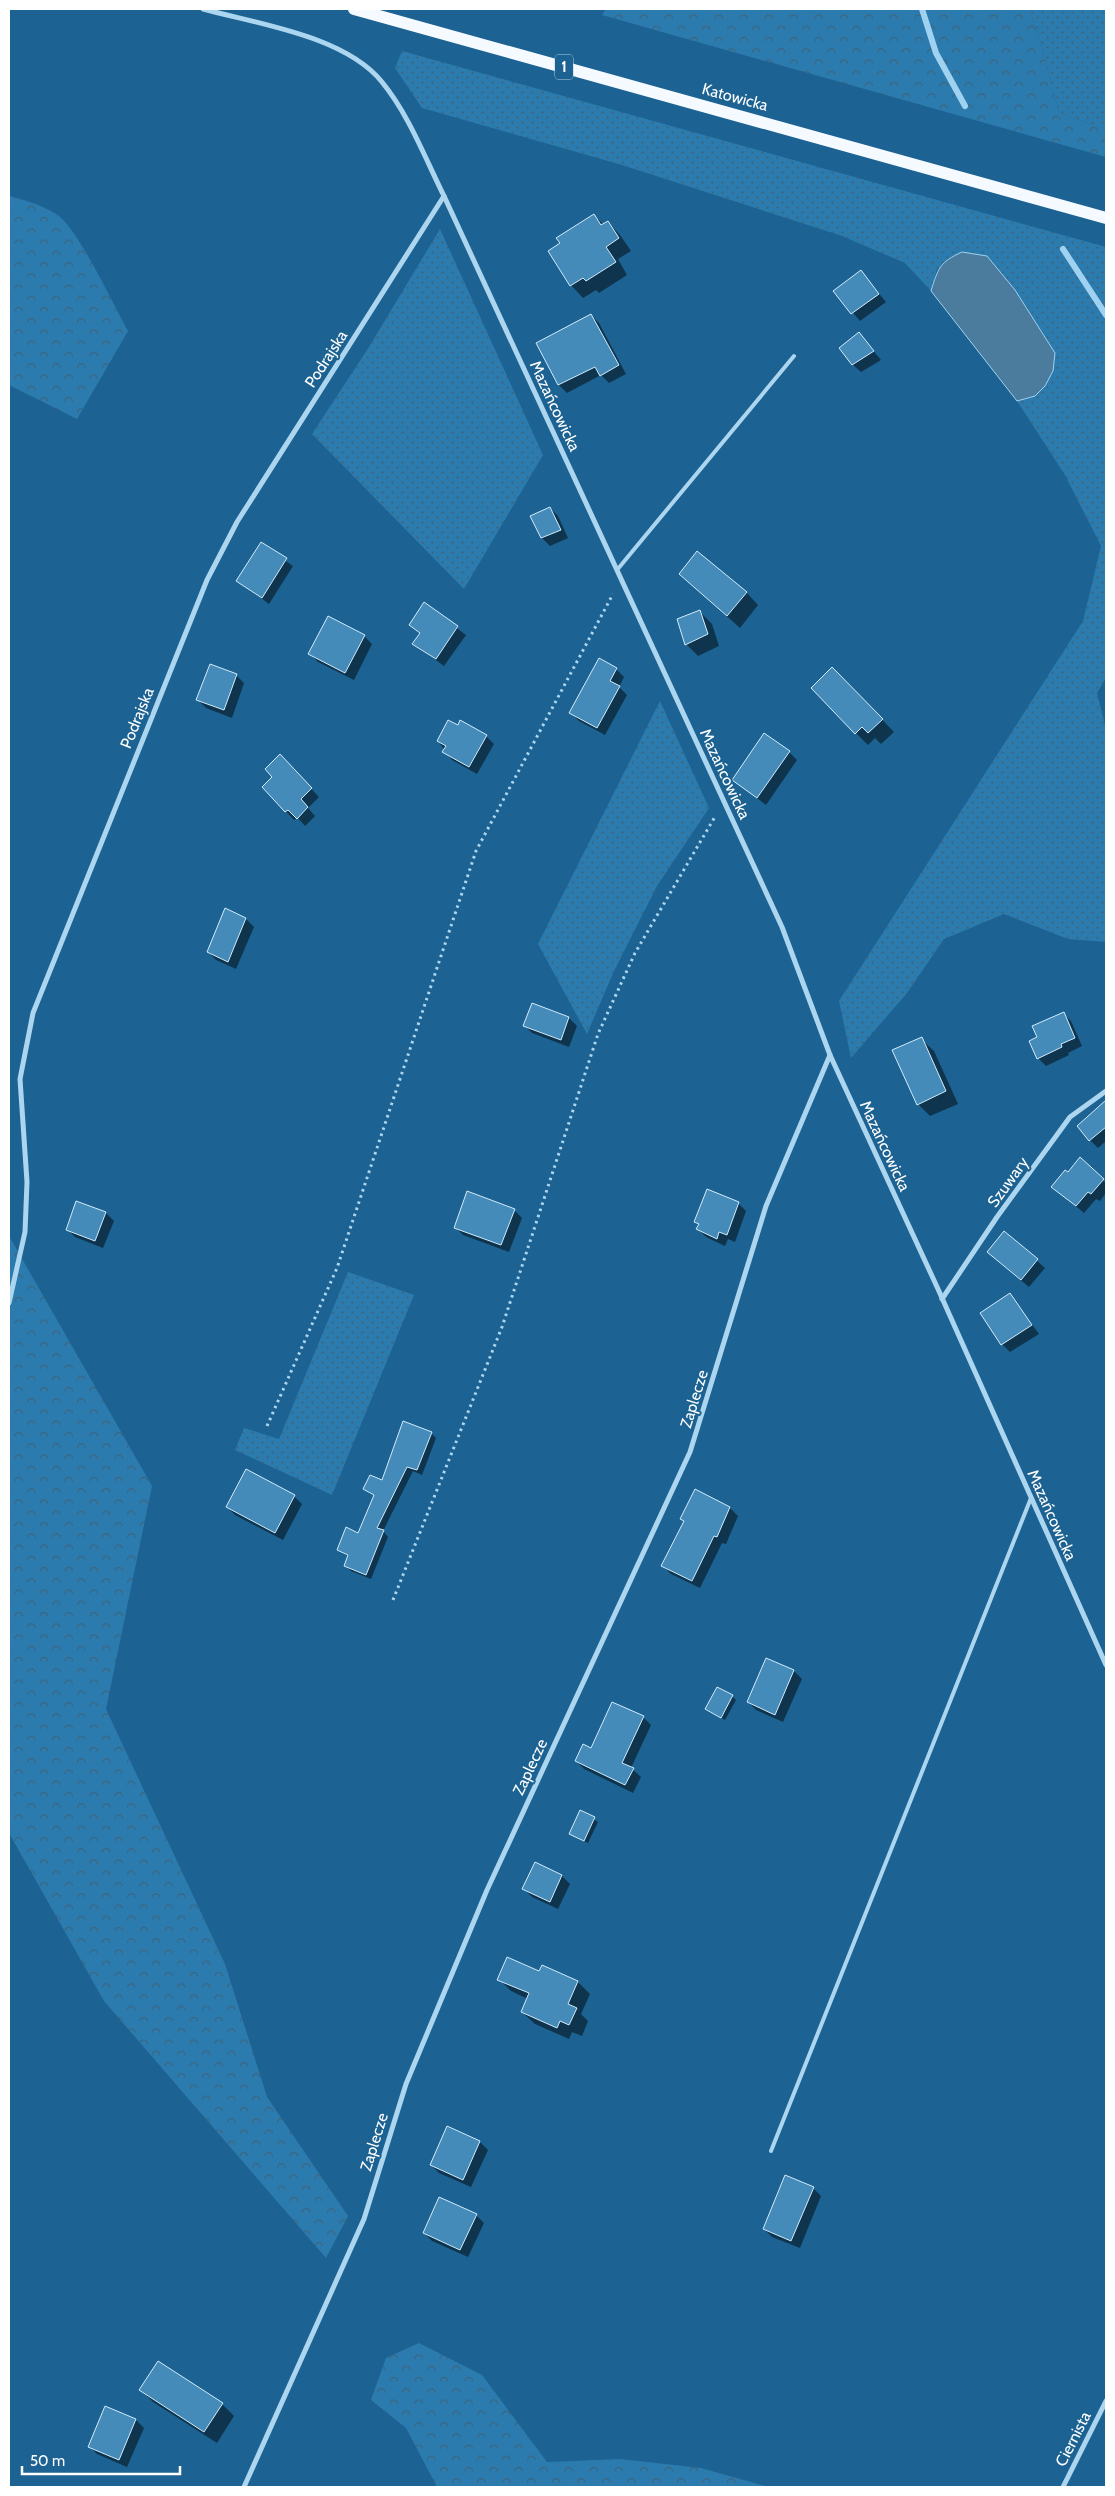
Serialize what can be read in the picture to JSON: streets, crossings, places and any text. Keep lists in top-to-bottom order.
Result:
{
  "streets": {
    "main road": ["1", "Katowicka"],
    "street": [
      "Podrajska",
      "Mazańcowicka",
      "Szuwary",
      "Zaplecze",
      "Ciernista"
    ]
  },
  "crossings": [
    ["Podrajska", "Mazańcowicka"],
    ["Mazańcowicka", "Szuwary"],
    ["Mazańcowicka", "Zaplecze"]
  ],
  "scale_bar": "50 m"
}
